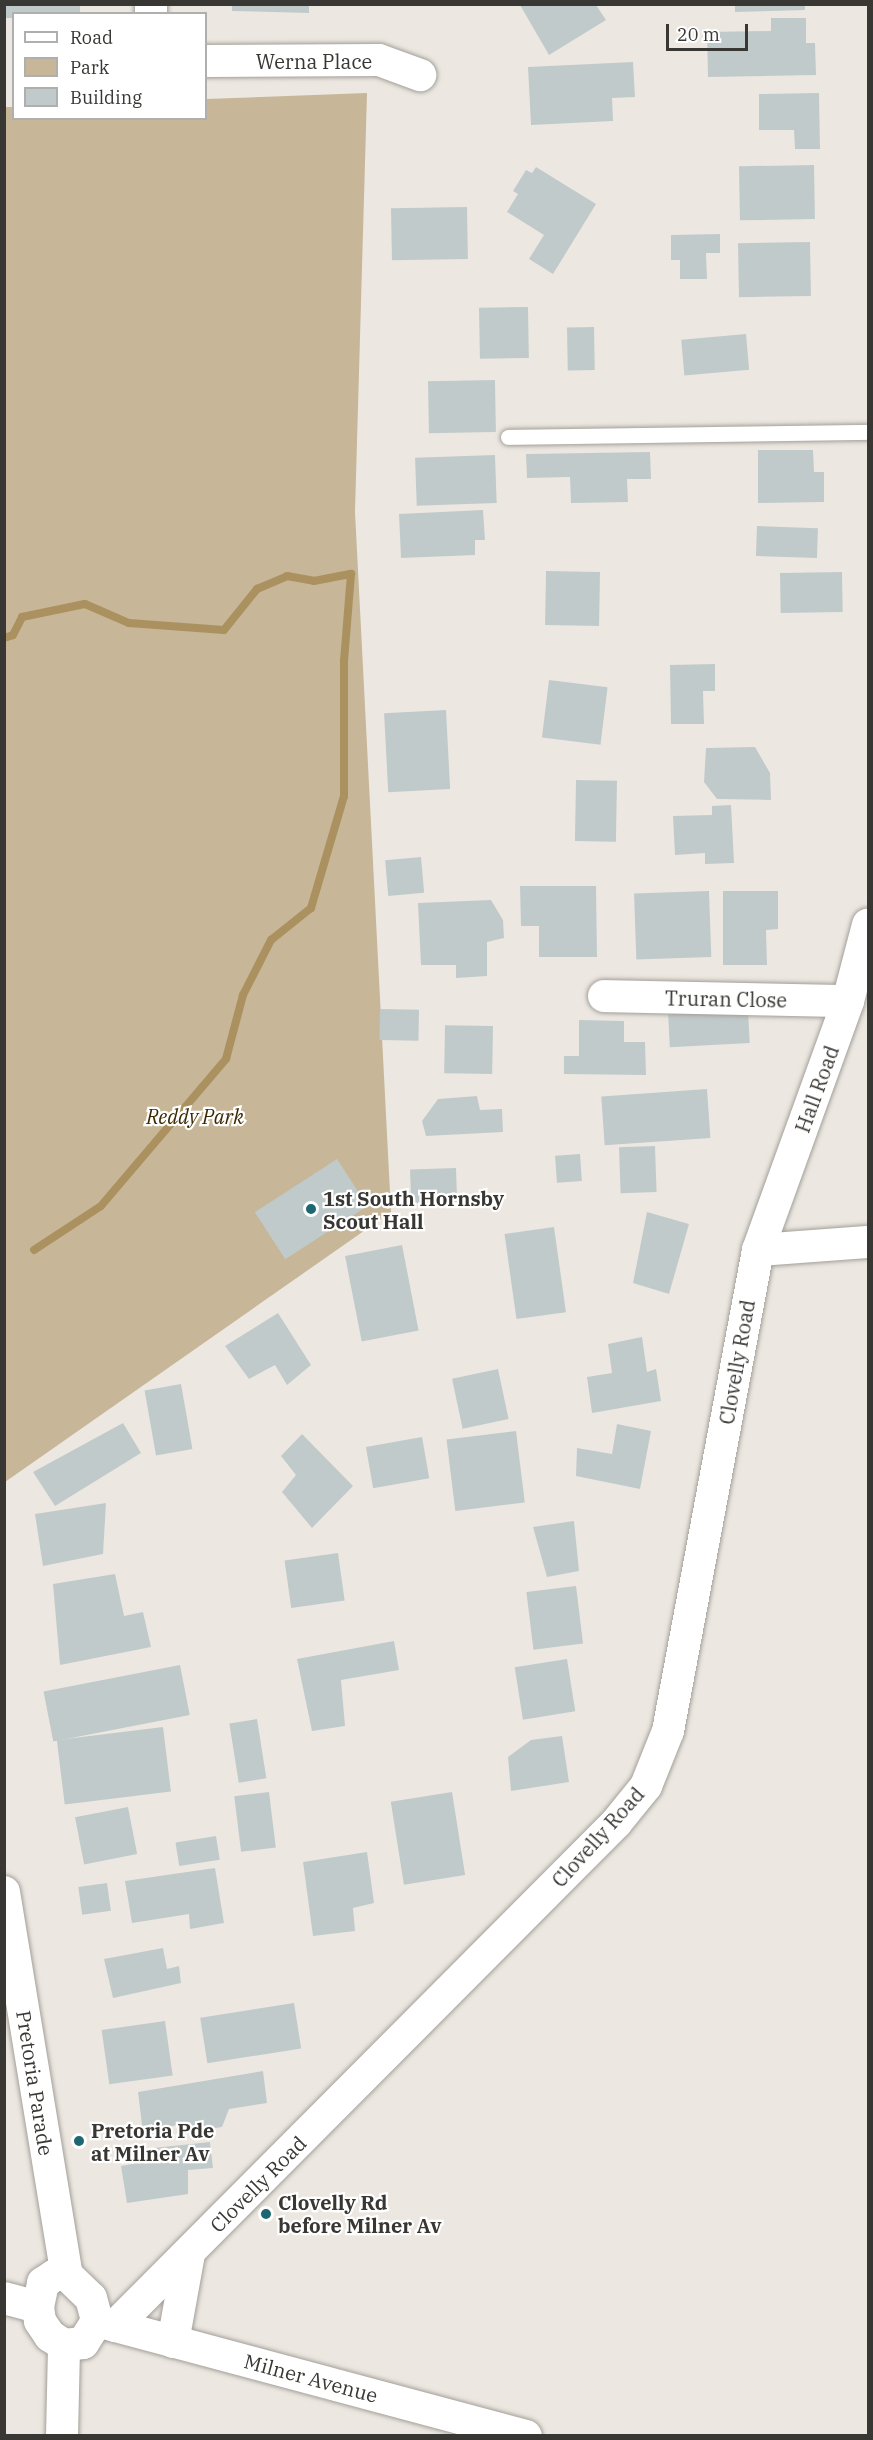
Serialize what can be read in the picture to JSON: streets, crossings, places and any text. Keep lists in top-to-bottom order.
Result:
{
  "streets": {
    "street": [
      "Werna Place",
      "Truran Close",
      "Hall Road",
      "Clovelly Road",
      "Pretoria Parade",
      "Milner Avenue"
    ]
  },
  "crossings": [
    ["Truran Close", "Hall Road"],
    ["Hall Road", "Clovelly Road"],
    ["Clovelly Road", "Pretoria Parade"],
    ["Clovelly Road", "Milner Avenue"],
    ["Pretoria Parade", "Milner Avenue"]
  ],
  "parks": ["Reddy Park"],
  "places": ["1st South Hornsby Scout Hall", "Pretoria Pde at Milner Av", "Clovelly Rd before Milner Av"],
  "legend": ["Road", "Park", "Building"],
  "scale_bar": "20 m"
}
